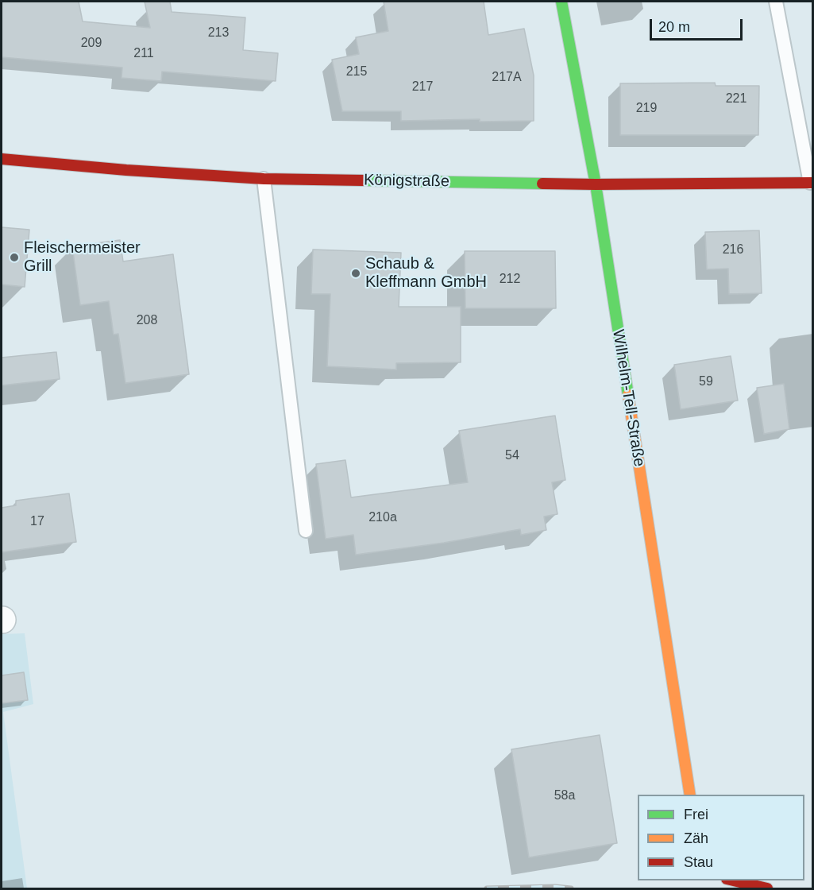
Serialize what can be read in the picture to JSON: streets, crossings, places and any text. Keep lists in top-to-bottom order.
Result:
{
  "streets": {
    "street": ["Königstraße", "Wilhelm-Tell-Straße"]
  },
  "crossings": [
    ["Königstraße", "Wilhelm-Tell-Straße"]
  ],
  "places": ["Fleischermeister Grill", "Schaub & Kleffmann GmbH"],
  "house_numbers": [
    "213",
    "209",
    "211",
    "215",
    "217A",
    "217",
    "221",
    "219",
    "216",
    "212",
    "208",
    "59",
    "54",
    "210a",
    "17",
    "58a"
  ],
  "legend": ["Frei", "Zäh", "Stau"],
  "scale_bar": "20 m"
}
